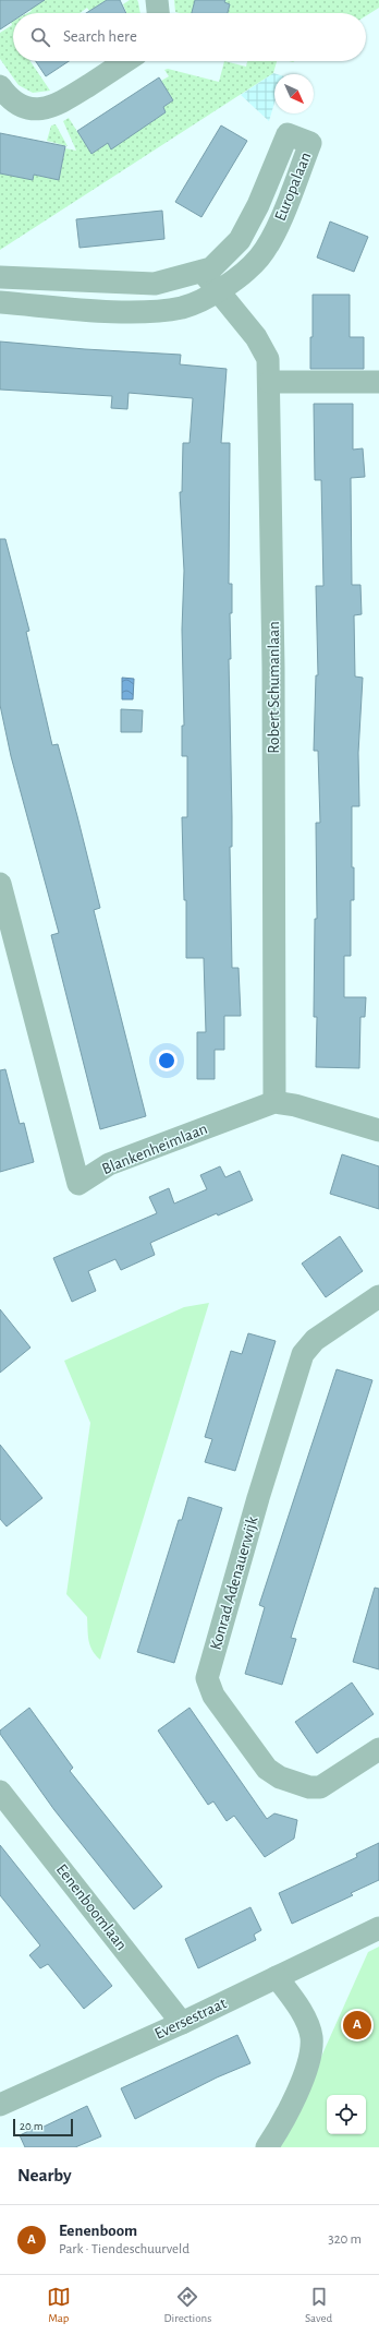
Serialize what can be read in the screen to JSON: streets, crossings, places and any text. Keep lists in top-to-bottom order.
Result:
{
  "streets": {
    "street": [
      "Europalaan",
      "Robert Schumanlaan",
      "Blankenheimlaan",
      "Konrad Adenauerwijk",
      "Eenenboomlaan",
      "Eversestraat"
    ]
  },
  "crossings": [
    ["Europalaan", "Robert Schumanlaan"],
    ["Robert Schumanlaan", "Blankenheimlaan"],
    ["Eenenboomlaan", "Eversestraat"]
  ],
  "scale_bar": "20 m",
  "north": "bottom right",
  "page": {
    "search": "Search here",
    "pins": "A",
    "scale": "20 m",
    "heading": "Nearby",
    "list": [
      {
        "mark": "A",
        "name": "Eenenboom",
        "note": "Park · Tiendeschuurveld",
        "value": "320 m"
      }
    ],
    "nav": ["Map", "Directions", "Saved"]
  }
}
